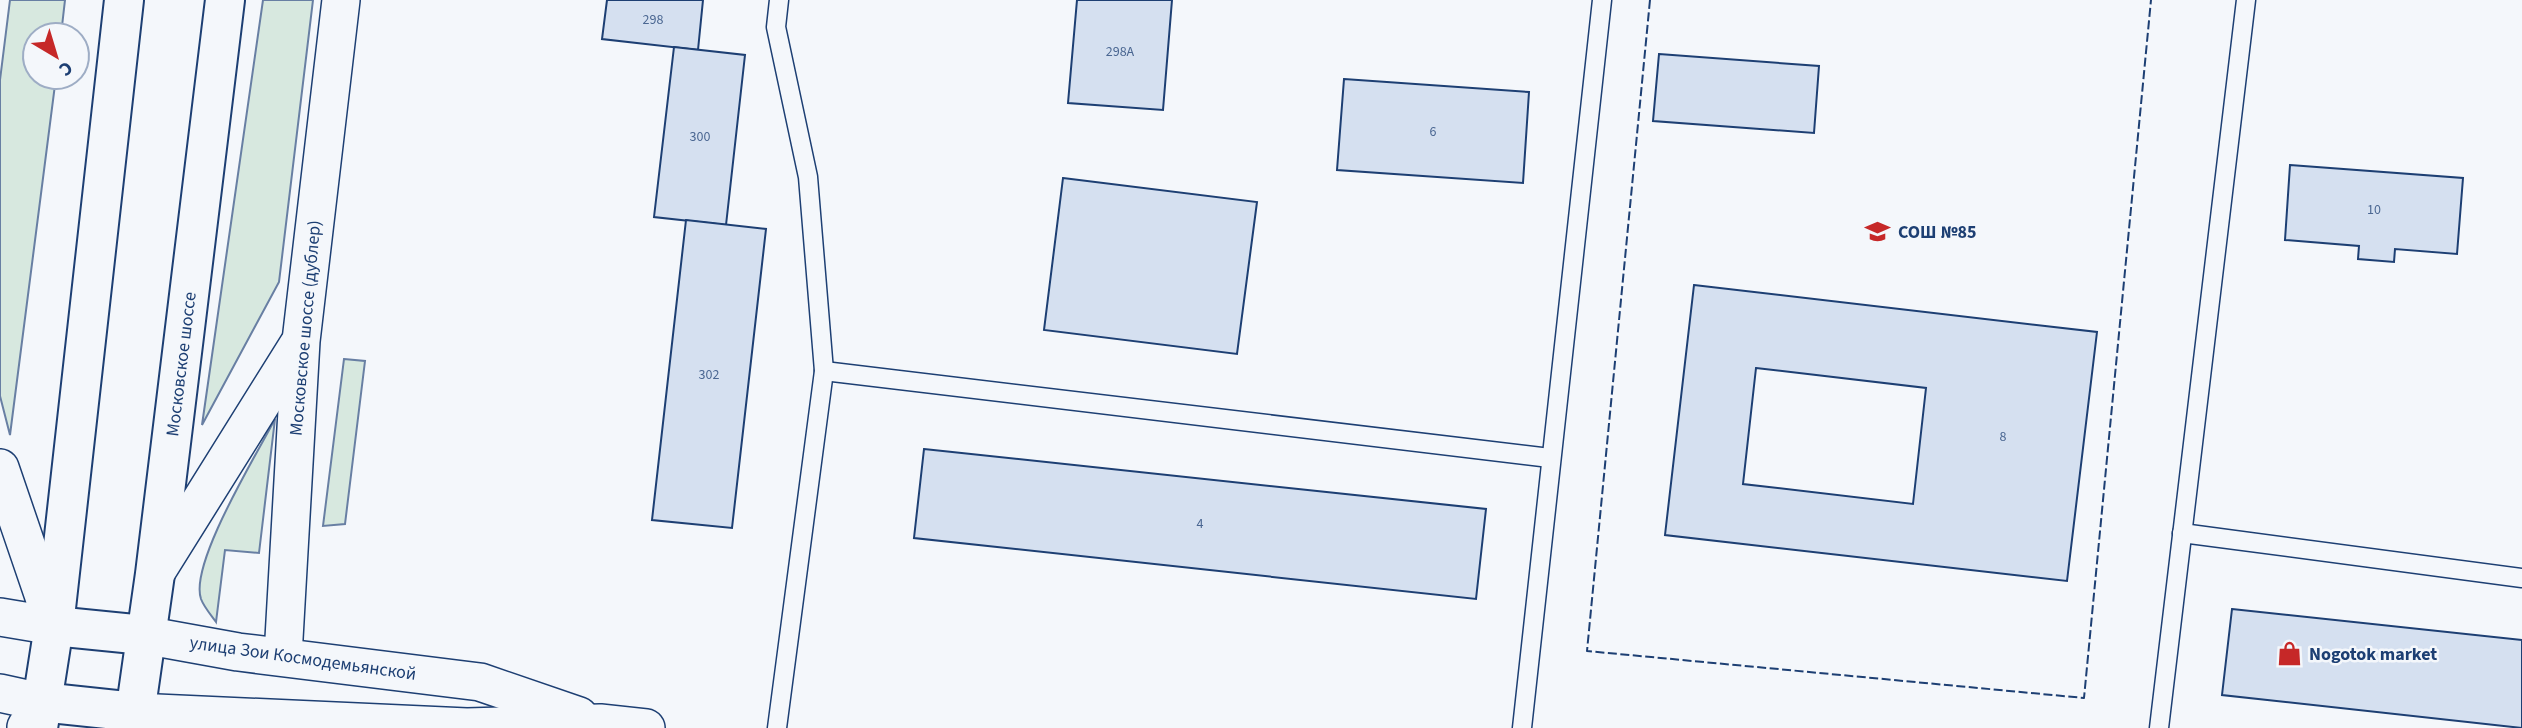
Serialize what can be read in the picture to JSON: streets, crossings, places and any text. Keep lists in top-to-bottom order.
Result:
{
  "streets": {
    "main road": ["Московское шоссе", "улица Зои Космодемьянской"],
    "street": ["Московское шоссе (дублер)"]
  },
  "crossings": [
    ["Московское шоссе (дублер)", "улица Зои Космодемьянской"],
    ["Московское шоссе", "улица Зои Космодемьянской"]
  ],
  "places": {
    "school or university": ["СОШ №85"],
    "shop": ["Nogotok market"]
  },
  "house_numbers": [
    "298",
    "298А",
    "6",
    "300",
    "10",
    "302",
    "8",
    "4"
  ],
  "north": "bottom right"
}
